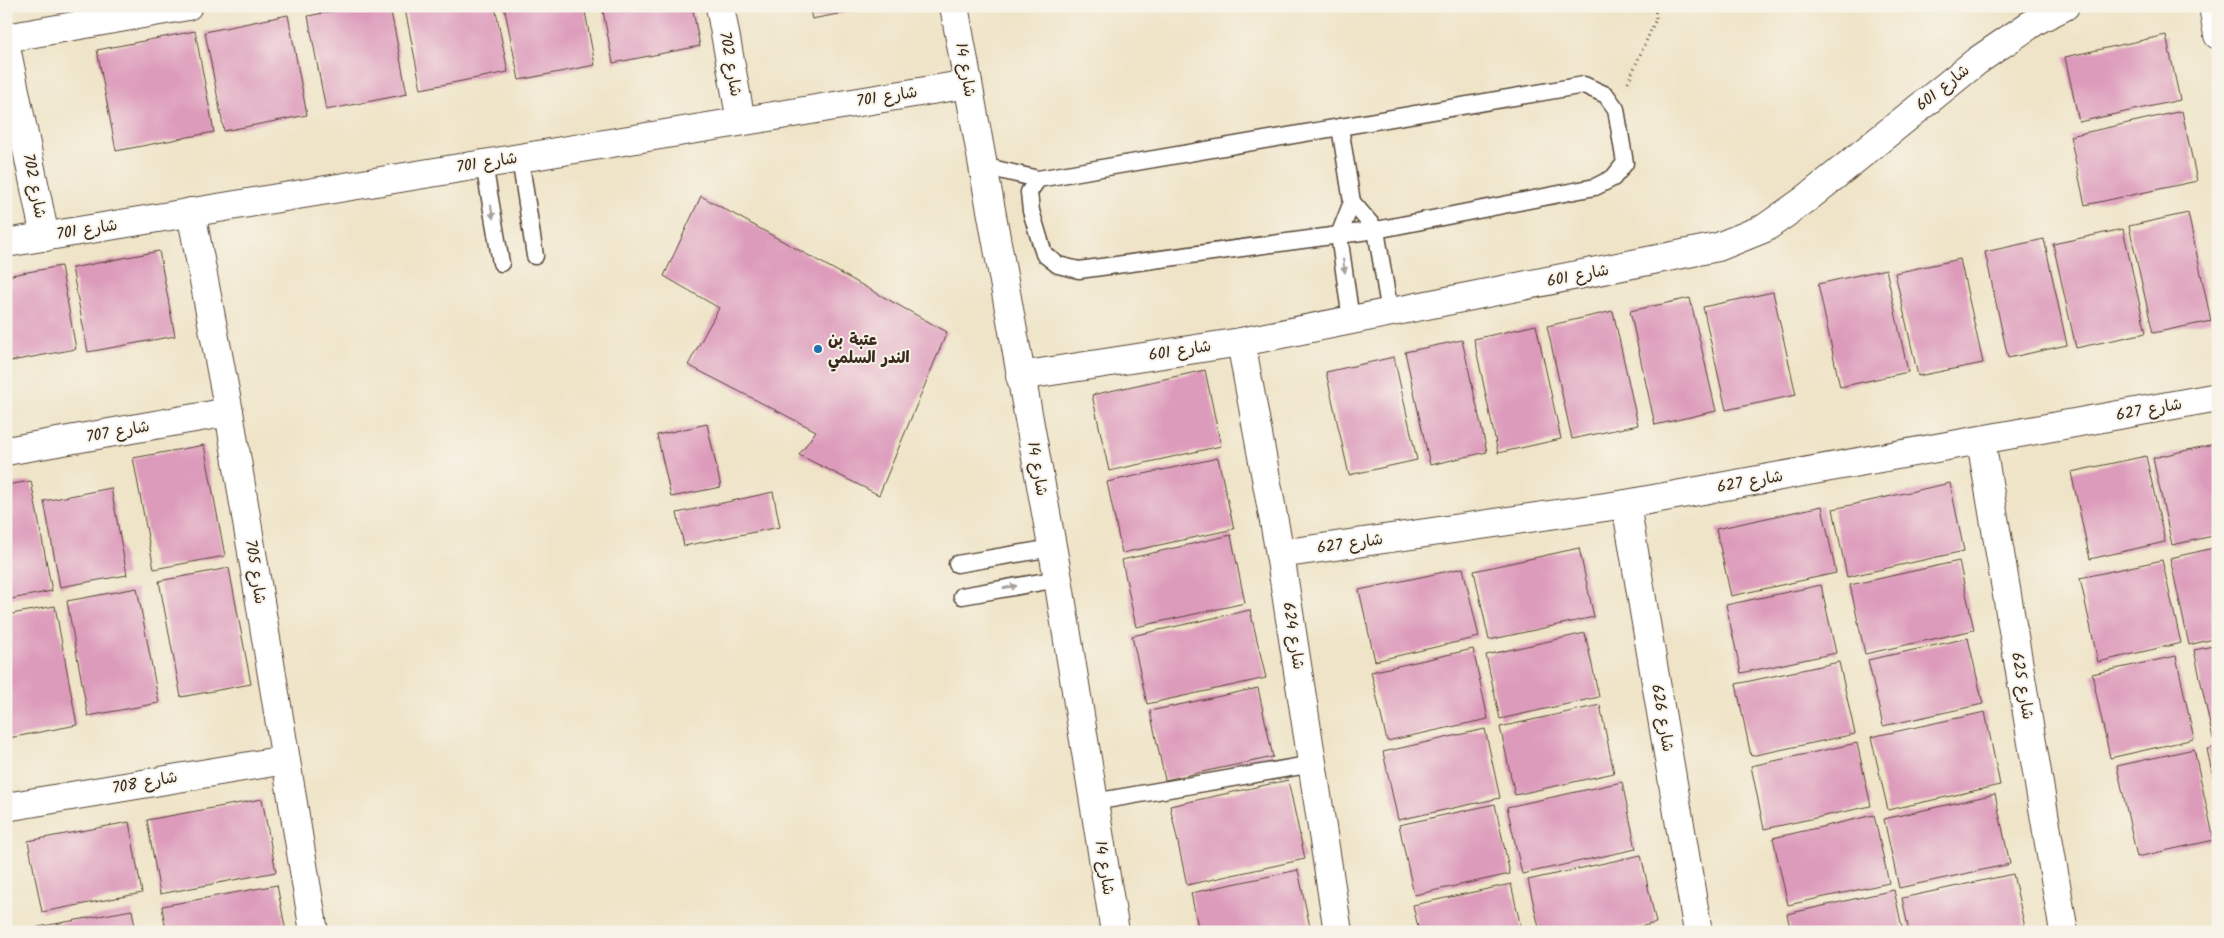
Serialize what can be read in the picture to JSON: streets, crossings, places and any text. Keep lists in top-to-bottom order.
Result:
{
  "streets": {
    "street": [
      "شارع 702",
      "شارع 14",
      "شارع 601",
      "شارع 701",
      "شارع 627",
      "شارع 707",
      "شارع 705",
      "شارع 624",
      "شارع 625",
      "شارع 626",
      "شارع 708"
    ]
  },
  "crossings": [
    ["شارع 702", "شارع 701"],
    ["شارع 14", "شارع 601"],
    ["شارع 14", "شارع 701"],
    ["شارع 601", "شارع 624"],
    ["شارع 701", "شارع 705"],
    ["شارع 627", "شارع 624"],
    ["شارع 627", "شارع 625"],
    ["شارع 627", "شارع 626"],
    ["شارع 707", "شارع 705"],
    ["شارع 705", "شارع 708"]
  ],
  "places": ["عتبة بن الندر السلمي"]
}
